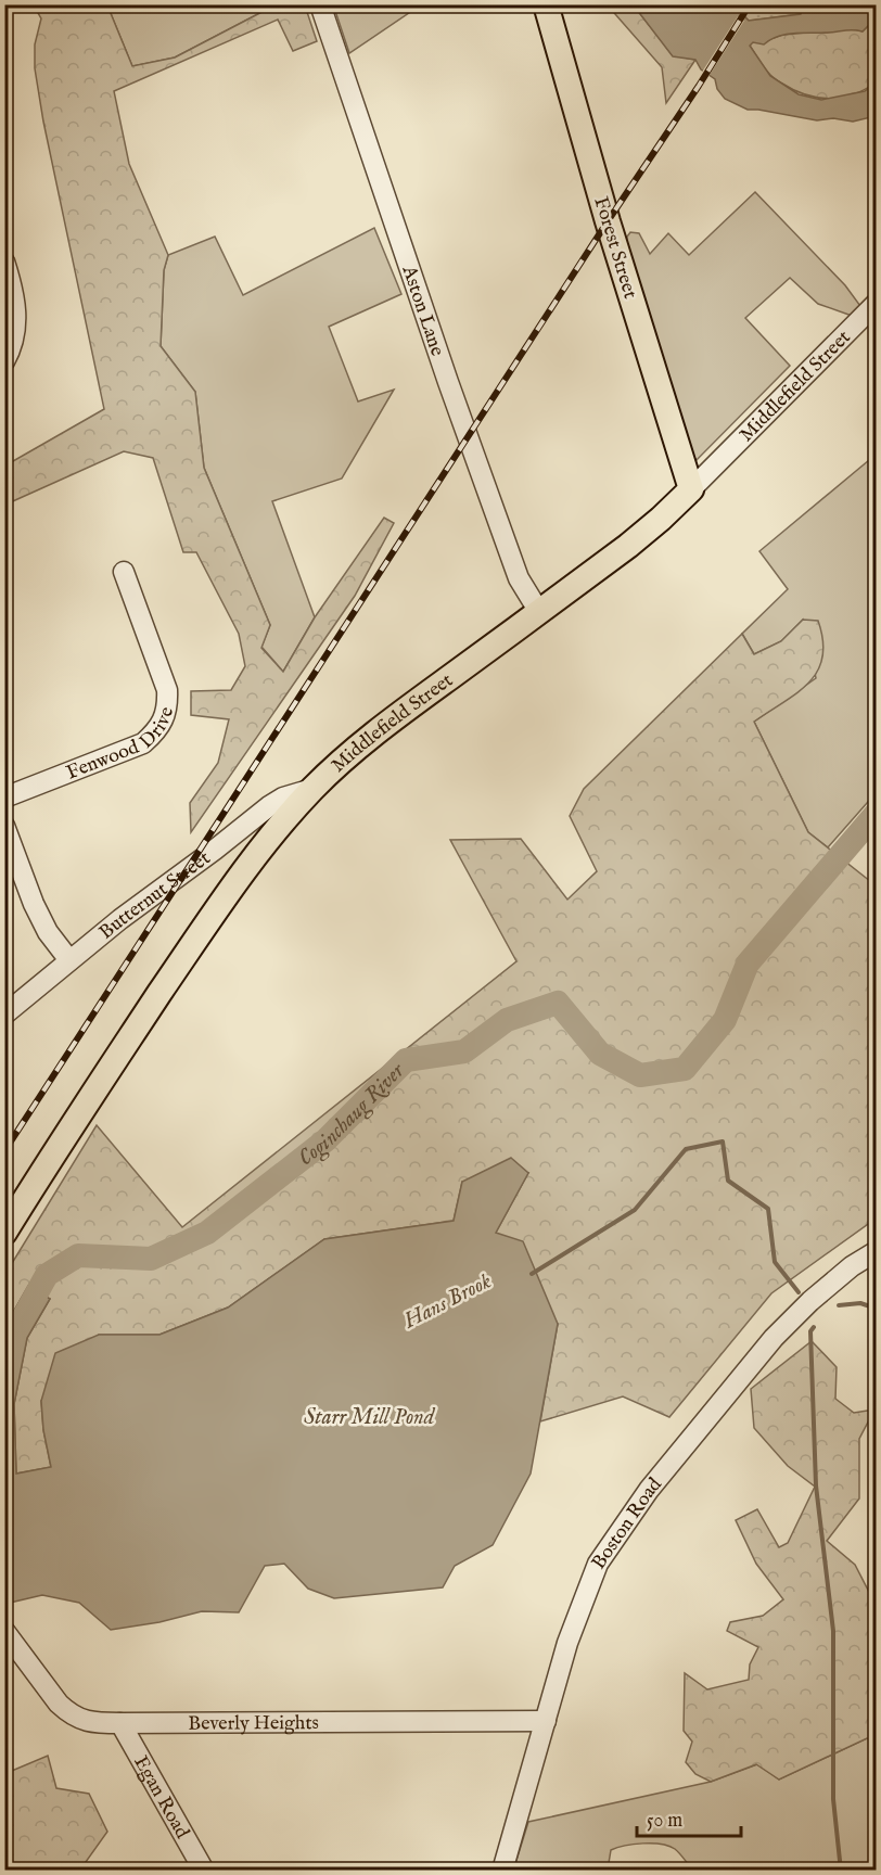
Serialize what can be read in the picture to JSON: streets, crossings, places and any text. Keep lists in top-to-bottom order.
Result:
{
  "streets": {
    "main road": ["Forest Street", "Middlefield Street"],
    "street": [
      "Aston Lane",
      "Fenwood Drive",
      "Butternut Street",
      "Boston Road",
      "Beverly Heights",
      "Egan Road"
    ]
  },
  "crossings": [
    ["Forest Street", "Middlefield Street"],
    ["Aston Lane", "Middlefield Street"],
    ["Middlefield Street", "Butternut Street"],
    ["Boston Road", "Beverly Heights"],
    ["Beverly Heights", "Egan Road"]
  ],
  "water": ["Coginchaug River", "Hans Brook", "Starr Mill Pond"],
  "scale_bar": "50 m"
}
